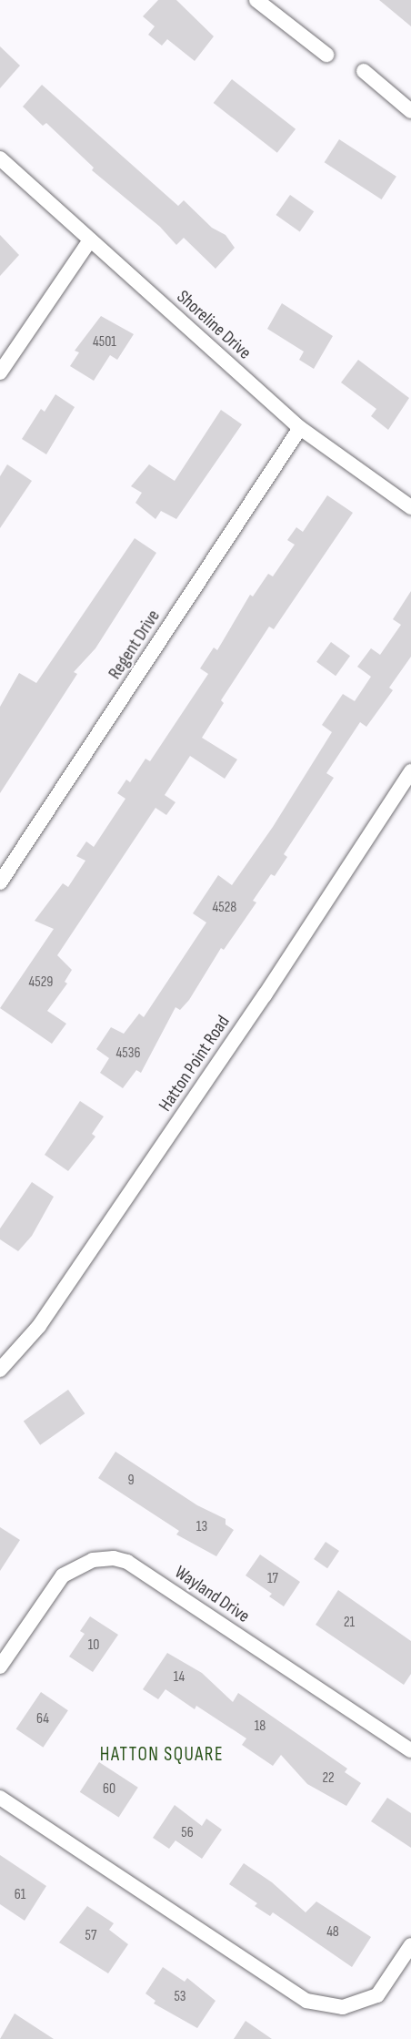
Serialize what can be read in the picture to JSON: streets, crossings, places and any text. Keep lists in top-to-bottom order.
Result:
{
  "streets": {
    "street": [
      "Shoreline Drive",
      "Regent Drive",
      "Hatton Point Road",
      "Wayland Drive"
    ]
  },
  "crossings": [
    ["Shoreline Drive", "Regent Drive"]
  ],
  "districts": ["HATTON SQUARE"],
  "house_numbers": [
    "4501",
    "4528",
    "4529",
    "4536",
    "9",
    "13",
    "17",
    "21",
    "10",
    "14",
    "64",
    "18",
    "22",
    "60",
    "56",
    "61",
    "48",
    "57",
    "53"
  ]
}
